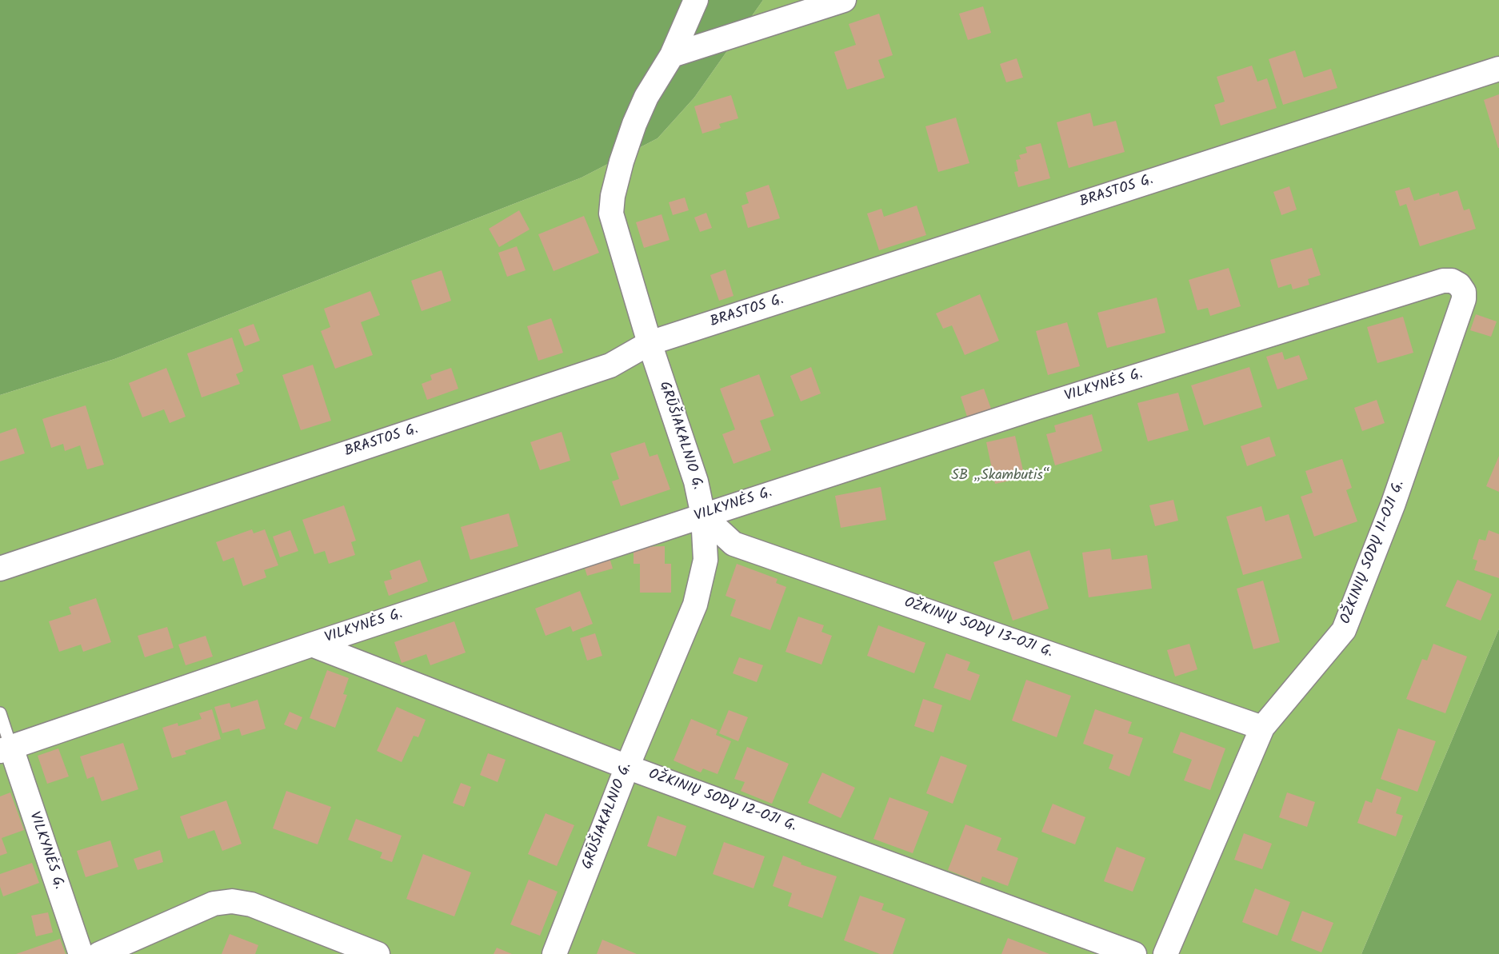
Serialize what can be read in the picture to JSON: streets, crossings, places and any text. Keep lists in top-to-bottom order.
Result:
{
  "streets": {
    "street": [
      "BRASTOS G.",
      "VILKYNĖS G.",
      "GRŪŠIAKALNIO G.",
      "OŽKINIŲ SODŲ 11-OJI G.",
      "OŽKINIŲ SODŲ 13-OJI G.",
      "OŽKINIŲ SODŲ 12-OJI G."
    ]
  },
  "crossings": [
    ["BRASTOS G.", "GRŪŠIAKALNIO G."],
    ["VILKYNĖS G.", "GRŪŠIAKALNIO G."],
    ["VILKYNĖS G.", "OŽKINIŲ SODŲ 11-OJI G."],
    ["VILKYNĖS G.", "OŽKINIŲ SODŲ 13-OJI G."],
    ["VILKYNĖS G.", "OŽKINIŲ SODŲ 12-OJI G."],
    ["GRŪŠIAKALNIO G.", "OŽKINIŲ SODŲ 13-OJI G."],
    ["GRŪŠIAKALNIO G.", "OŽKINIŲ SODŲ 12-OJI G."],
    ["OŽKINIŲ SODŲ 11-OJI G.", "OŽKINIŲ SODŲ 13-OJI G."]
  ],
  "parks": ["SB „Skambutis“"]
}
